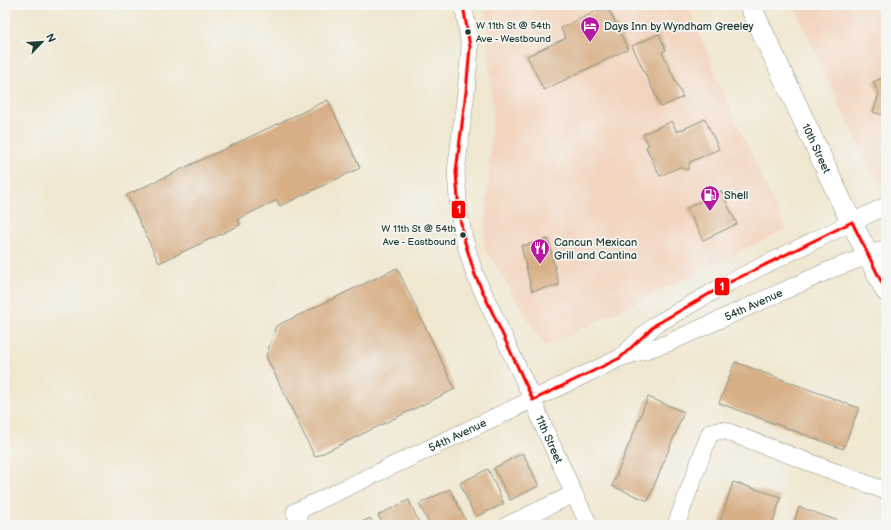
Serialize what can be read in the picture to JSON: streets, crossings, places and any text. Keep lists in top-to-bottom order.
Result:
{
  "streets": {
    "main road": ["10th Street"],
    "street": ["54th Avenue", "11th Street"]
  },
  "crossings": [
    ["10th Street", "54th Avenue"],
    ["54th Avenue", "11th Street"]
  ],
  "places": {
    "other": ["W 11th St @ 54th Ave - Westbound", "W 11th St @ 54th Ave - Eastbound"],
    "hotel": ["Days Inn by Wyndham Greeley"],
    "fuel station": ["Shell"],
    "restaurant": ["Cancun Mexican Grill and Cantina"]
  },
  "lines": ["transit line 1"],
  "north": "top right"
}
